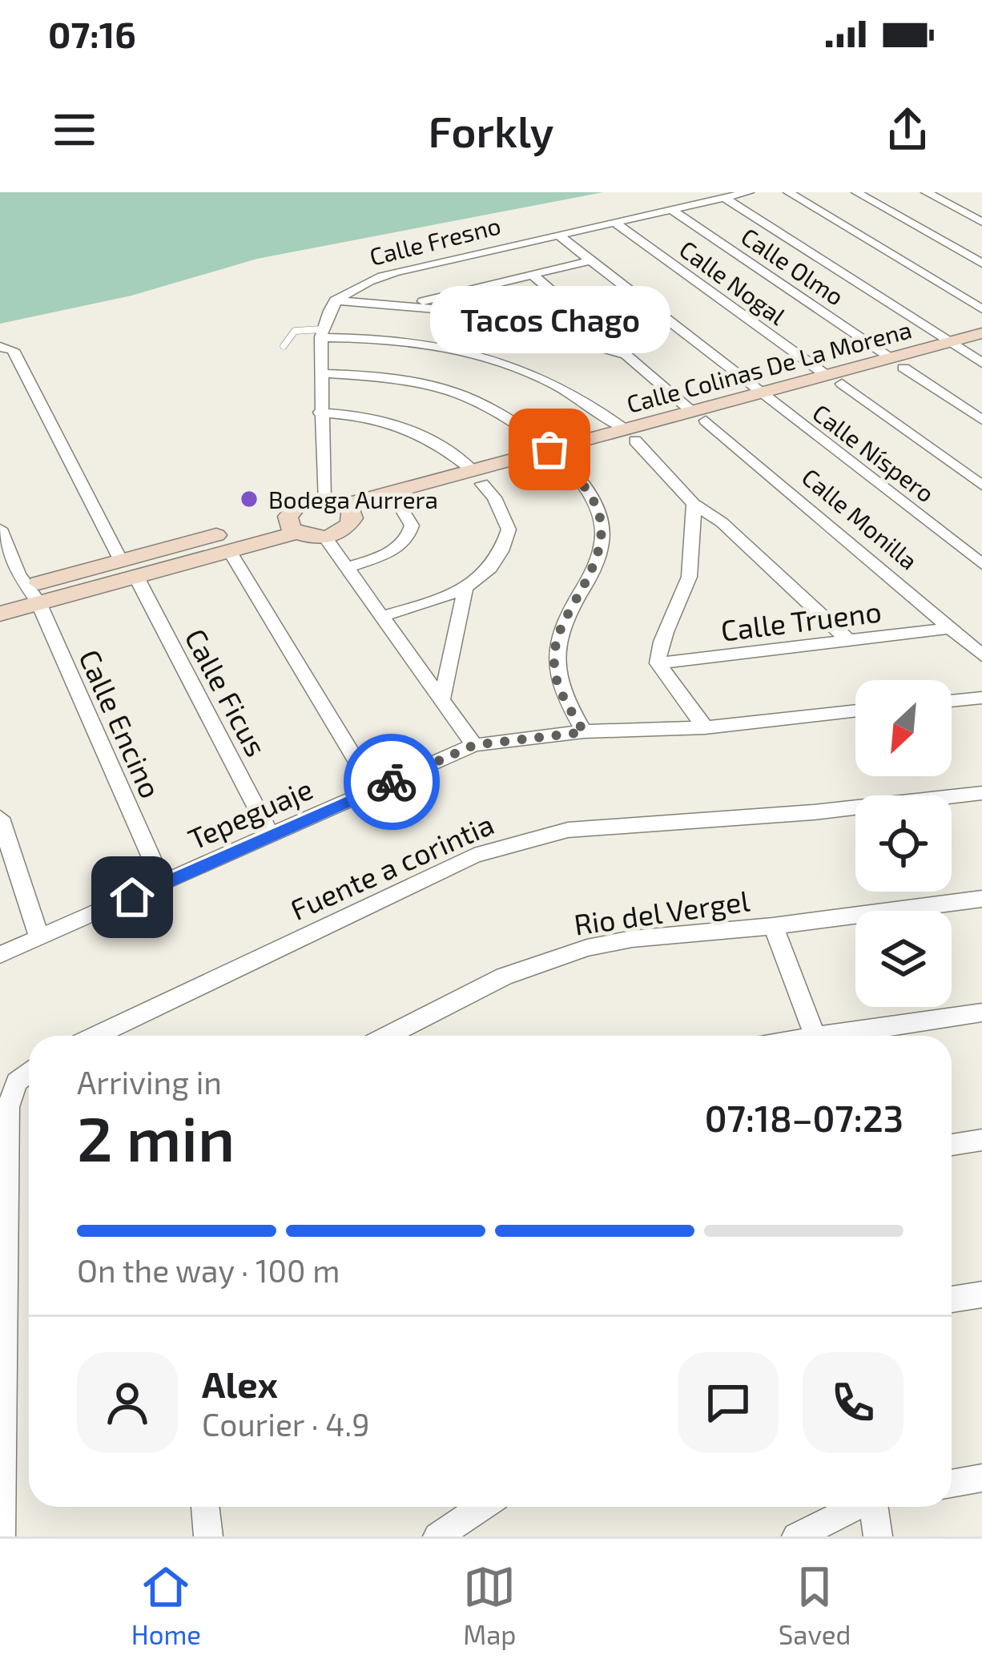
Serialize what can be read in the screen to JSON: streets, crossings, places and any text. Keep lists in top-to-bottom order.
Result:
{
  "streets": {
    "street": [
      "Calle Fresno",
      "Calle Olmo",
      "Calle Nogal",
      "Calle Colinas De La Morena",
      "Calle Níspero",
      "Calle Monilla",
      "Calle Trueno",
      "Calle Ficus",
      "Calle Encino",
      "Tepeguaje",
      "Fuente a corintia",
      "Rio del Vergel"
    ]
  },
  "crossings": [
    ["Calle Fresno", "Calle Olmo"],
    ["Calle Fresno", "Calle Nogal"],
    ["Calle Fresno", "Calle Níspero"],
    ["Calle Olmo", "Calle Colinas De La Morena"],
    ["Calle Nogal", "Calle Colinas De La Morena"],
    ["Calle Colinas De La Morena", "Calle Níspero"],
    ["Calle Colinas De La Morena", "Calle Monilla"],
    ["Calle Monilla", "Calle Trueno"],
    ["Calle Ficus", "Tepeguaje"],
    ["Calle Encino", "Tepeguaje"]
  ],
  "places": ["Tacos Chago", "Bodega Aurrera"],
  "north": "bottom left",
  "page": {
    "status": "07:16",
    "header": "Forkly",
    "bubble": "Tacos Chago",
    "heading": ["2 min", "Arriving in", "07:18–07:23"],
    "panel": ["Alex", "Courier · 4.9"],
    "bar": "On the way · 100 m",
    "tabs": ["Home", "Map", "Saved"]
  }
}
